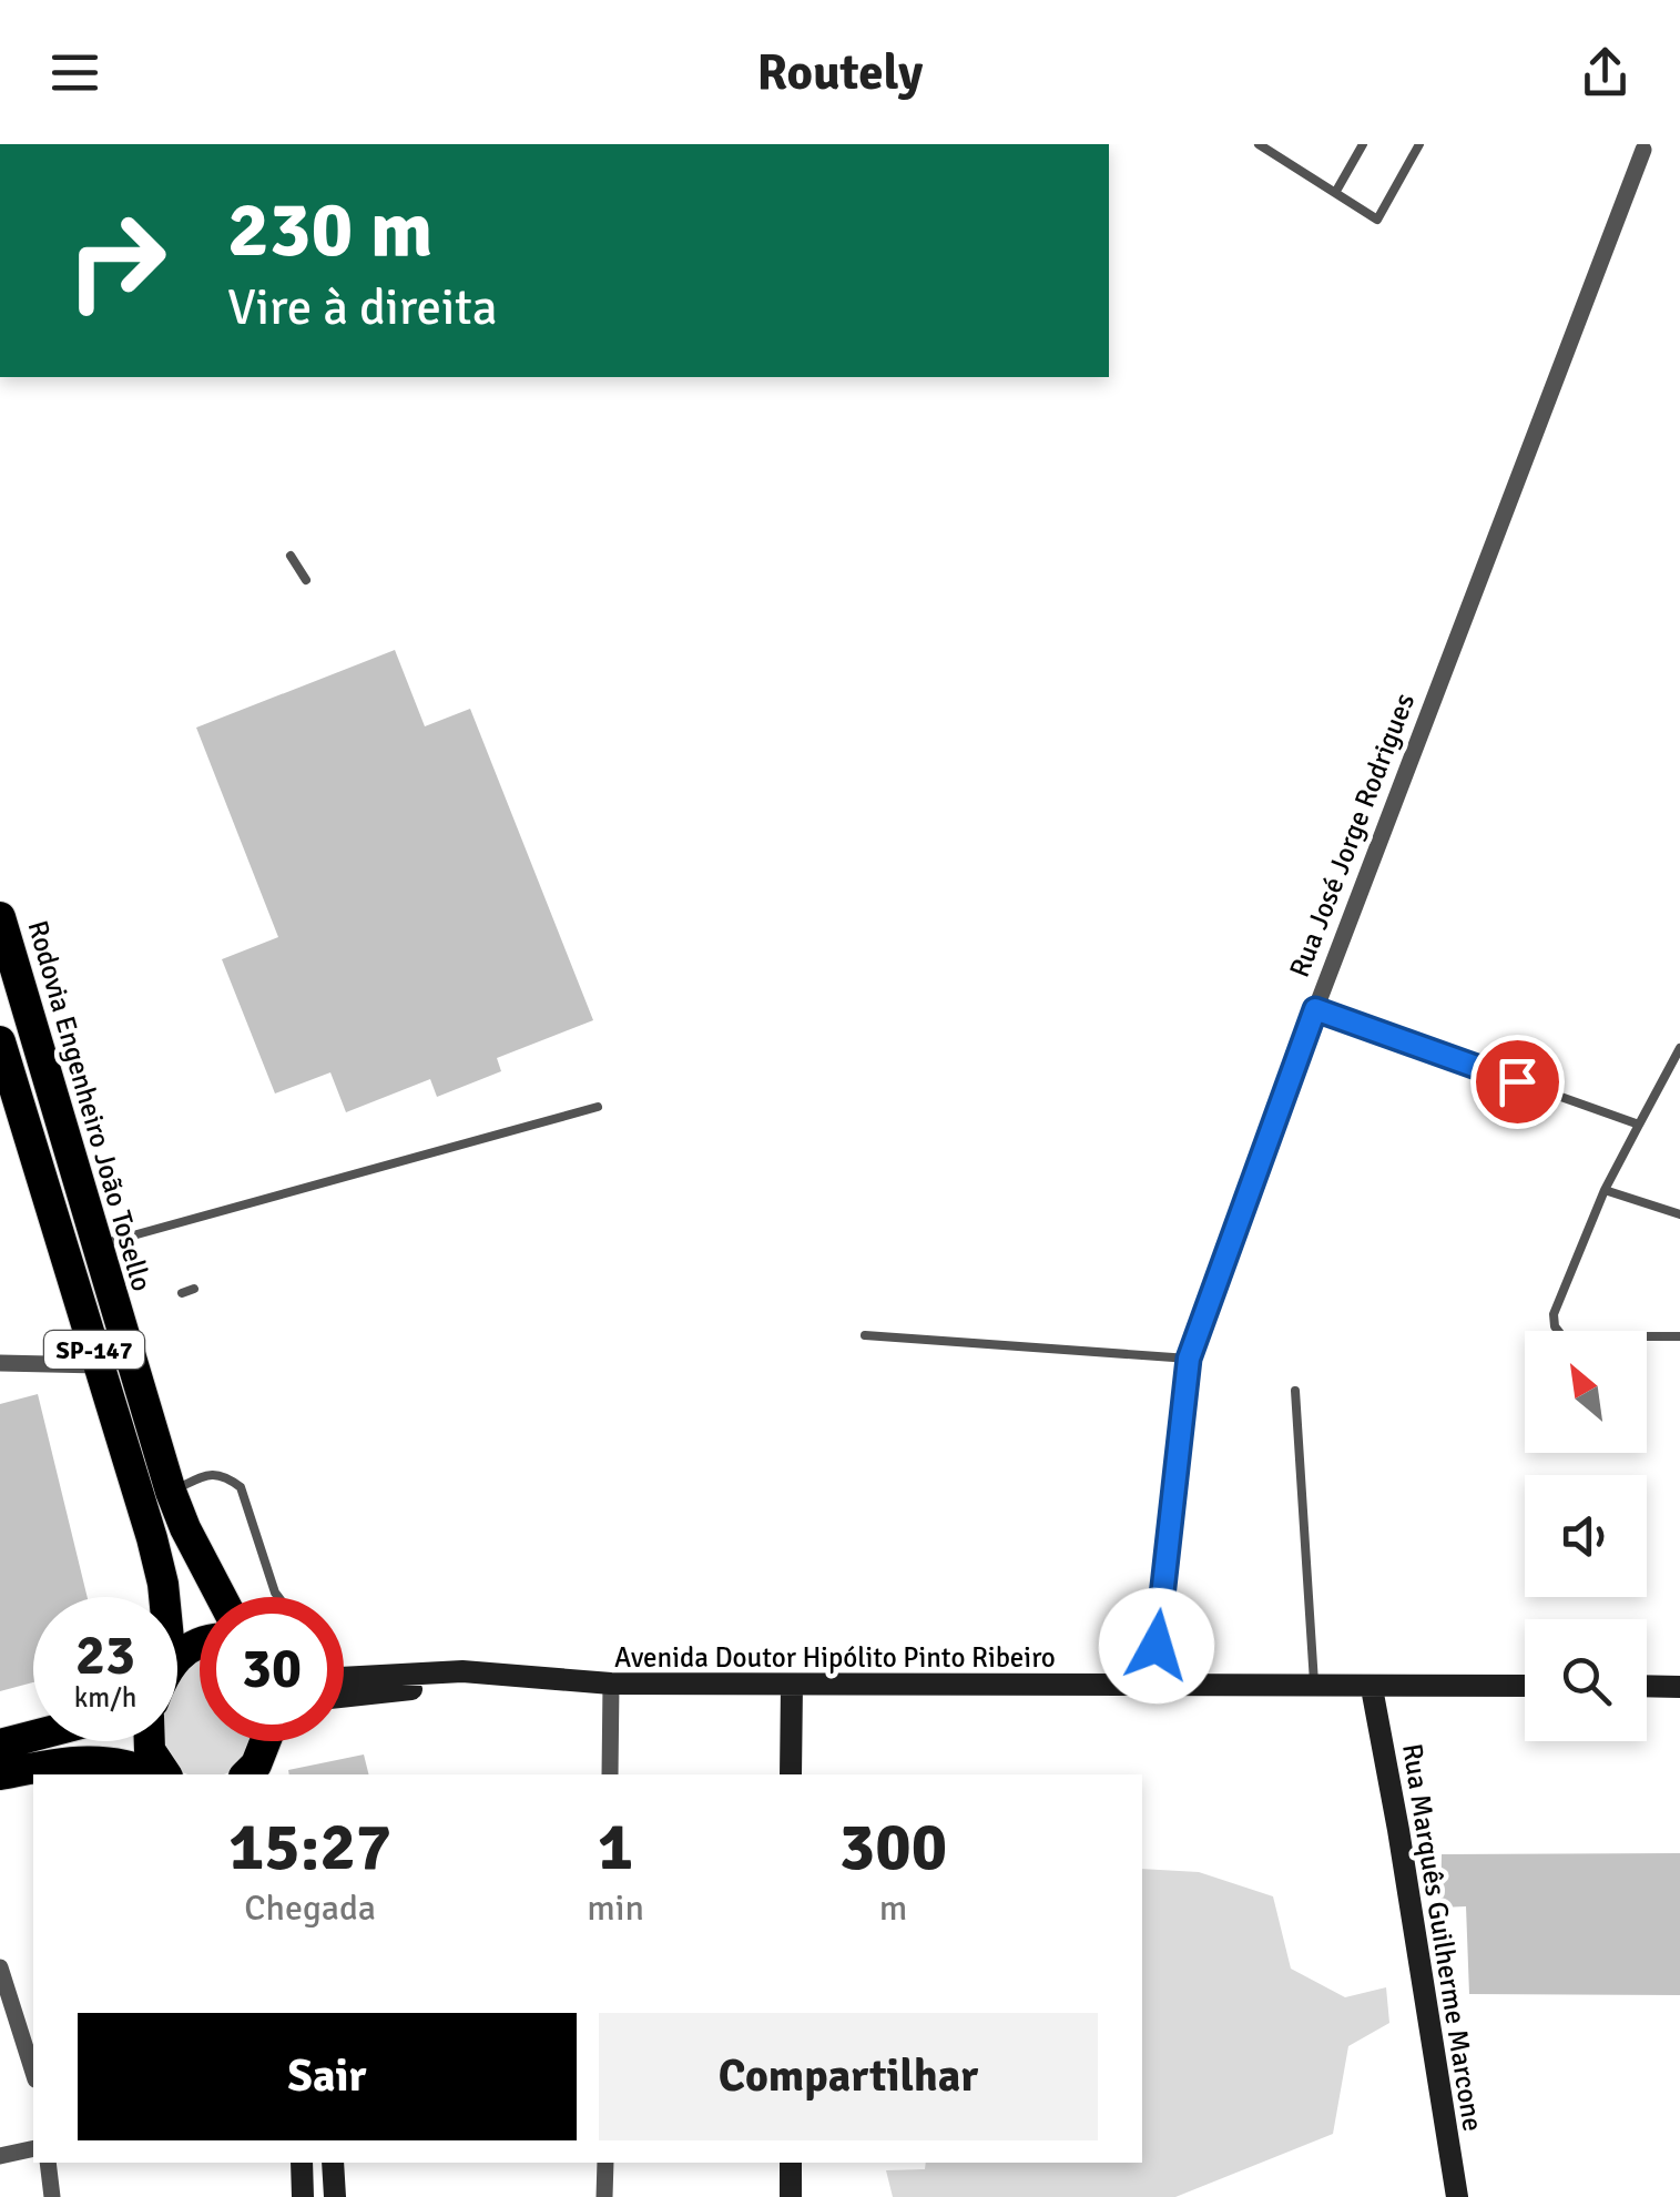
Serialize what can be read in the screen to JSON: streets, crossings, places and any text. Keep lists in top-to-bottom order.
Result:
{
  "streets": {
    "highway": ["Rodovia Engenheiro João Tosello", "SP-147"],
    "main road": ["Avenida Doutor Hipólito Pinto Ribeiro", "Rua Marquês Guilherme Marcone"],
    "street": ["Rua José Jorge Rodrigues"]
  },
  "crossings": [
    ["Rua José Jorge Rodrigues", "Avenida Doutor Hipólito Pinto Ribeiro"],
    ["Avenida Doutor Hipólito Pinto Ribeiro", "Rua Marquês Guilherme Marcone"]
  ],
  "north": "top left",
  "page": {
    "header": "Routely",
    "turn": ["230 m", "Vire à direita"],
    "speed": "23 km/h",
    "limit": "30",
    "eta": [
      "15:27",
      "Chegada",
      "1",
      "min",
      "300",
      "m"
    ],
    "buttons": ["Sair", "Compartilhar"]
  }
}
